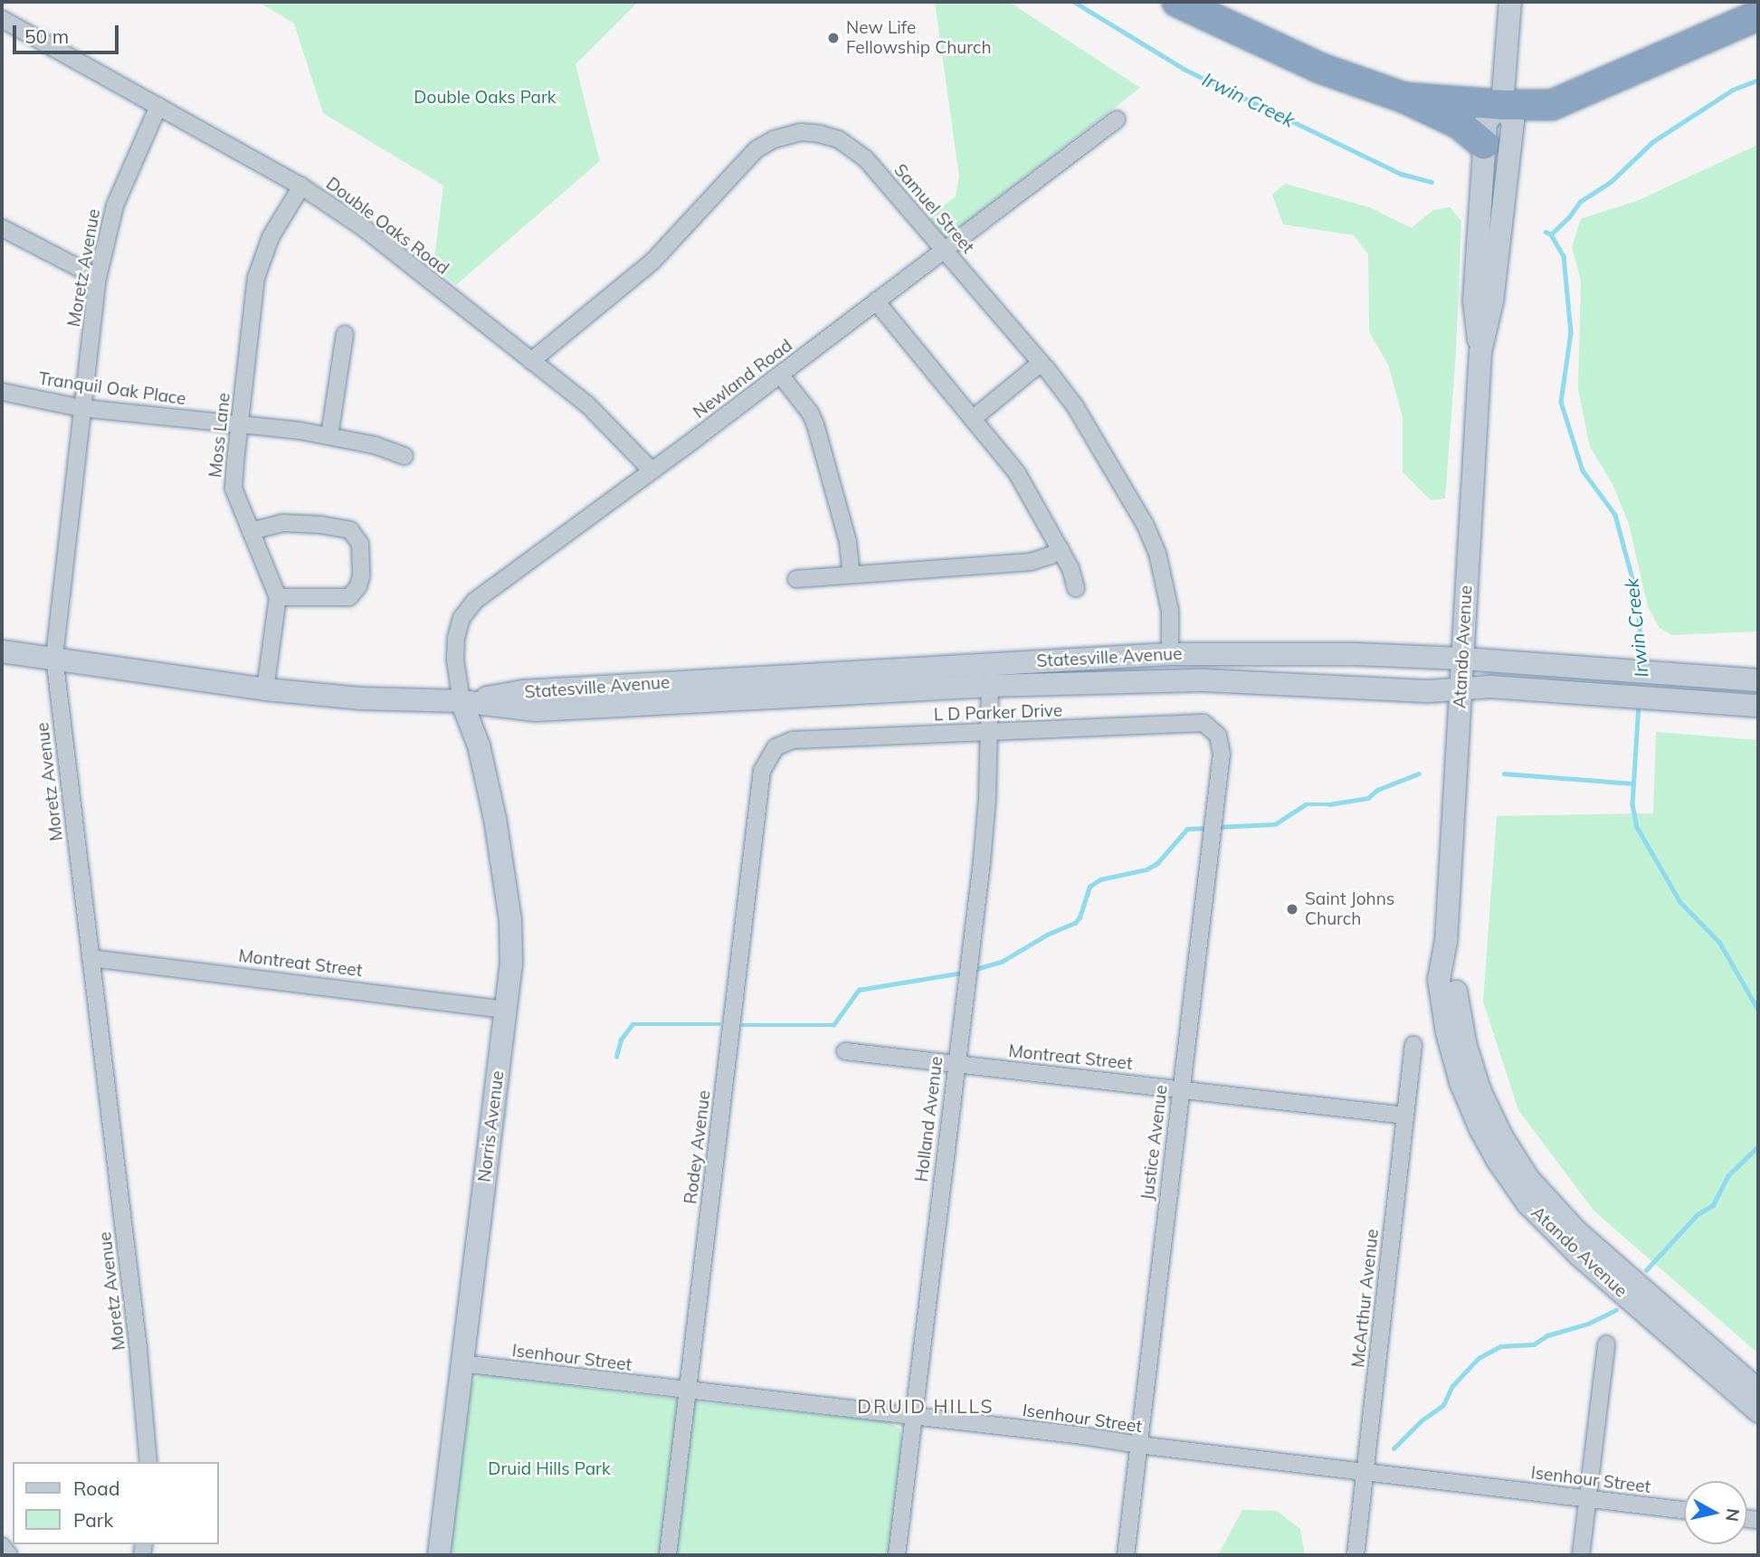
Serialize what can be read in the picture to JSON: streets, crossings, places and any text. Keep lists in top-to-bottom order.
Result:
{
  "streets": {
    "main road": ["Atando Avenue", "Statesville Avenue", "Norris Avenue"],
    "street": [
      "Samuel Street",
      "Double Oaks Road",
      "Moretz Avenue",
      "Newland Road",
      "Tranquil Oak Place",
      "Moss Lane",
      "L D Parker Drive",
      "Montreat Street",
      "Holland Avenue",
      "Justice Avenue",
      "Rodey Avenue",
      "McArthur Avenue",
      "Isenhour Street"
    ]
  },
  "crossings": [
    ["Samuel Street", "Double Oaks Road"],
    ["Samuel Street", "Newland Road"],
    ["Samuel Street", "Statesville Avenue"],
    ["Double Oaks Road", "Moretz Avenue"],
    ["Double Oaks Road", "Newland Road"],
    ["Double Oaks Road", "Moss Lane"],
    ["Moretz Avenue", "Tranquil Oak Place"],
    ["Moretz Avenue", "Statesville Avenue"],
    ["Moretz Avenue", "Montreat Street"],
    ["Newland Road", "Statesville Avenue"],
    ["Newland Road", "Norris Avenue"],
    ["Tranquil Oak Place", "Moss Lane"],
    ["Atando Avenue", "Statesville Avenue"],
    ["Statesville Avenue", "Holland Avenue"],
    ["Statesville Avenue", "Norris Avenue"],
    ["L D Parker Drive", "Holland Avenue"],
    ["L D Parker Drive", "Justice Avenue"],
    ["L D Parker Drive", "Rodey Avenue"],
    ["Montreat Street", "Holland Avenue"],
    ["Montreat Street", "Norris Avenue"],
    ["Montreat Street", "Justice Avenue"],
    ["Montreat Street", "McArthur Avenue"],
    ["Holland Avenue", "Isenhour Street"],
    ["Norris Avenue", "Isenhour Street"],
    ["Justice Avenue", "Isenhour Street"],
    ["Rodey Avenue", "Isenhour Street"],
    ["McArthur Avenue", "Isenhour Street"]
  ],
  "districts": ["DRUID HILLS"],
  "water": ["Irwin Creek"],
  "parks": ["Double Oaks Park", "Druid Hills Park"],
  "places": ["New Life Fellowship Church", "Saint Johns Church"],
  "legend": ["Road", "Park"],
  "scale_bar": "50 m",
  "north": "right"
}
